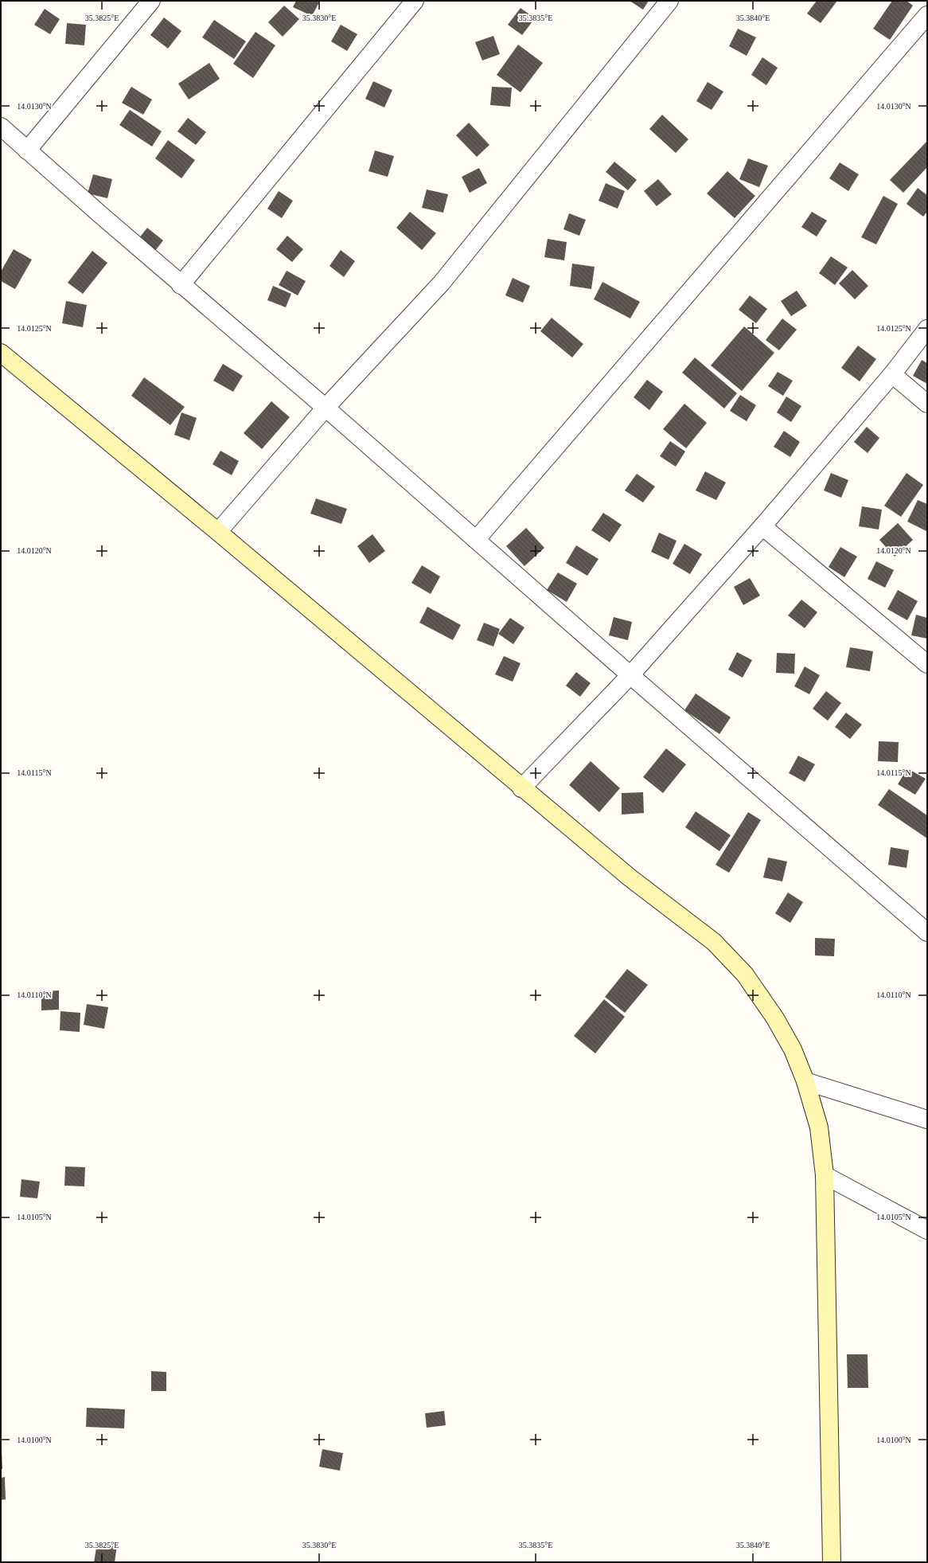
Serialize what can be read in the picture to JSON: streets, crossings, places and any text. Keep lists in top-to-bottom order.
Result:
{
  "coordinates": [
    "35.3825°E",
    "35.3830°E",
    "35.3835°E",
    "35.3840°E",
    "14.0130°N",
    "14.0125°N",
    "14.0120°N",
    "14.0115°N",
    "14.0110°N",
    "14.0105°N",
    "14.0100°N"
  ]
}
